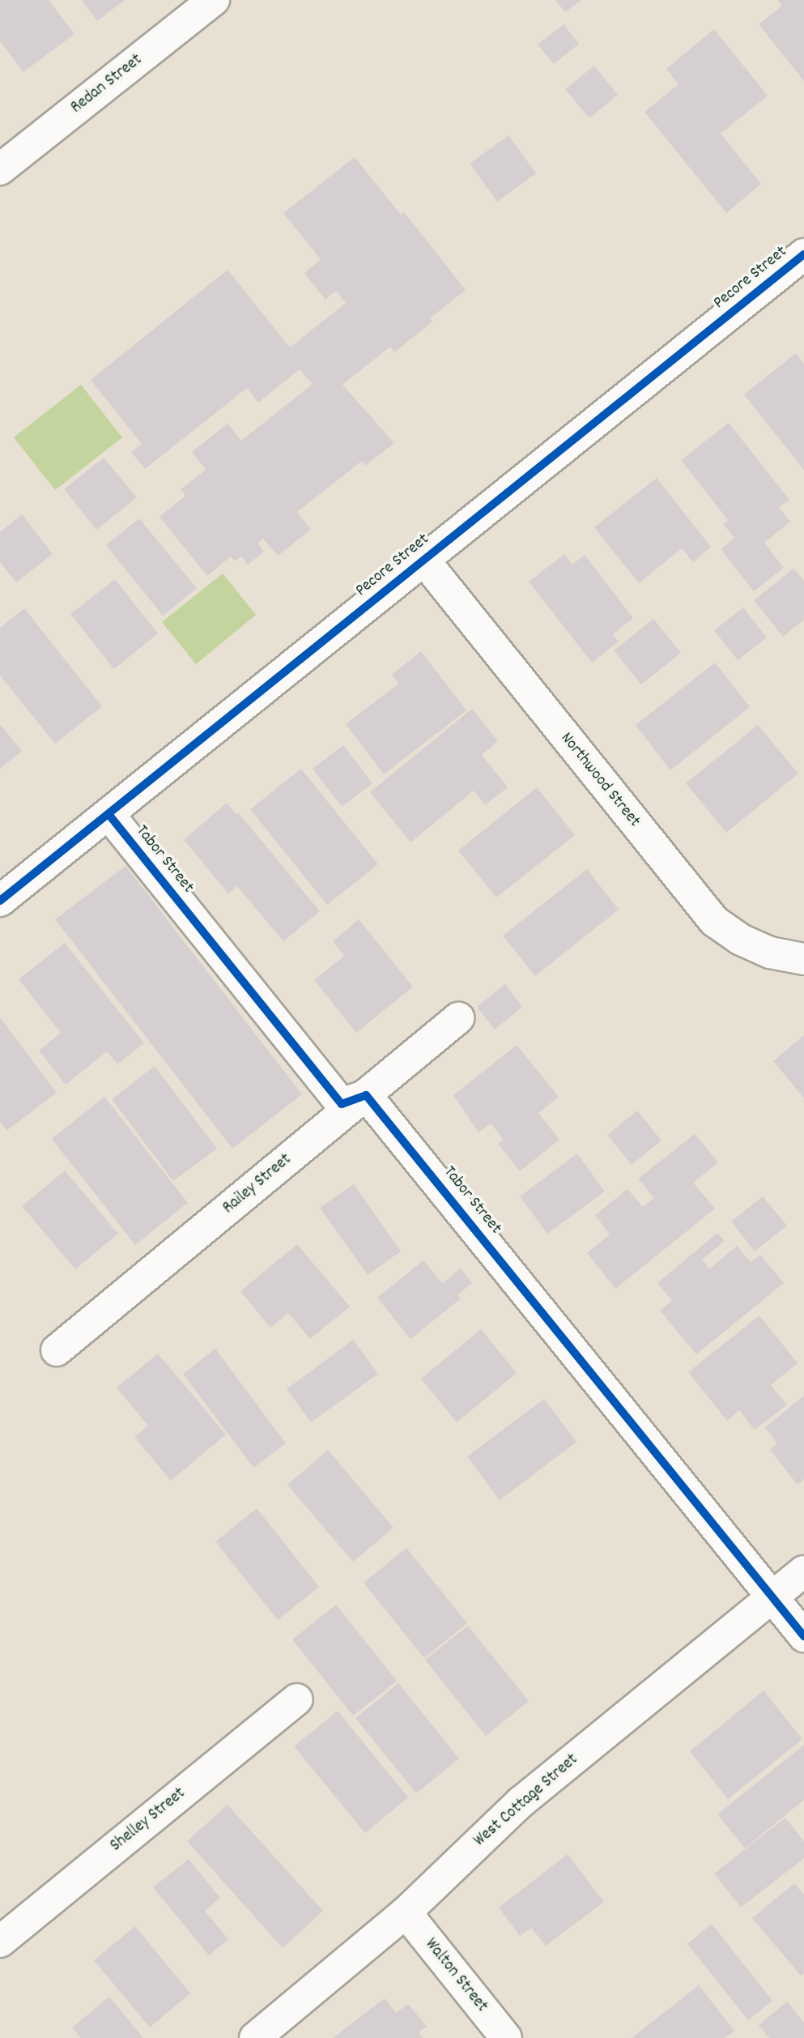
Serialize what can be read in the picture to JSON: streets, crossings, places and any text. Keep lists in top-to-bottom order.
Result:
{
  "streets": {
    "street": [
      "Redan Street",
      "Pecore Street",
      "Northwood Street",
      "Tabor Street",
      "Railey Street",
      "West Cottage Street",
      "Shelley Street",
      "Walton Street"
    ]
  },
  "crossings": [
    ["Pecore Street", "Northwood Street"],
    ["Pecore Street", "Tabor Street"],
    ["Tabor Street", "Railey Street"],
    ["Tabor Street", "West Cottage Street"],
    ["West Cottage Street", "Walton Street"]
  ]
}
